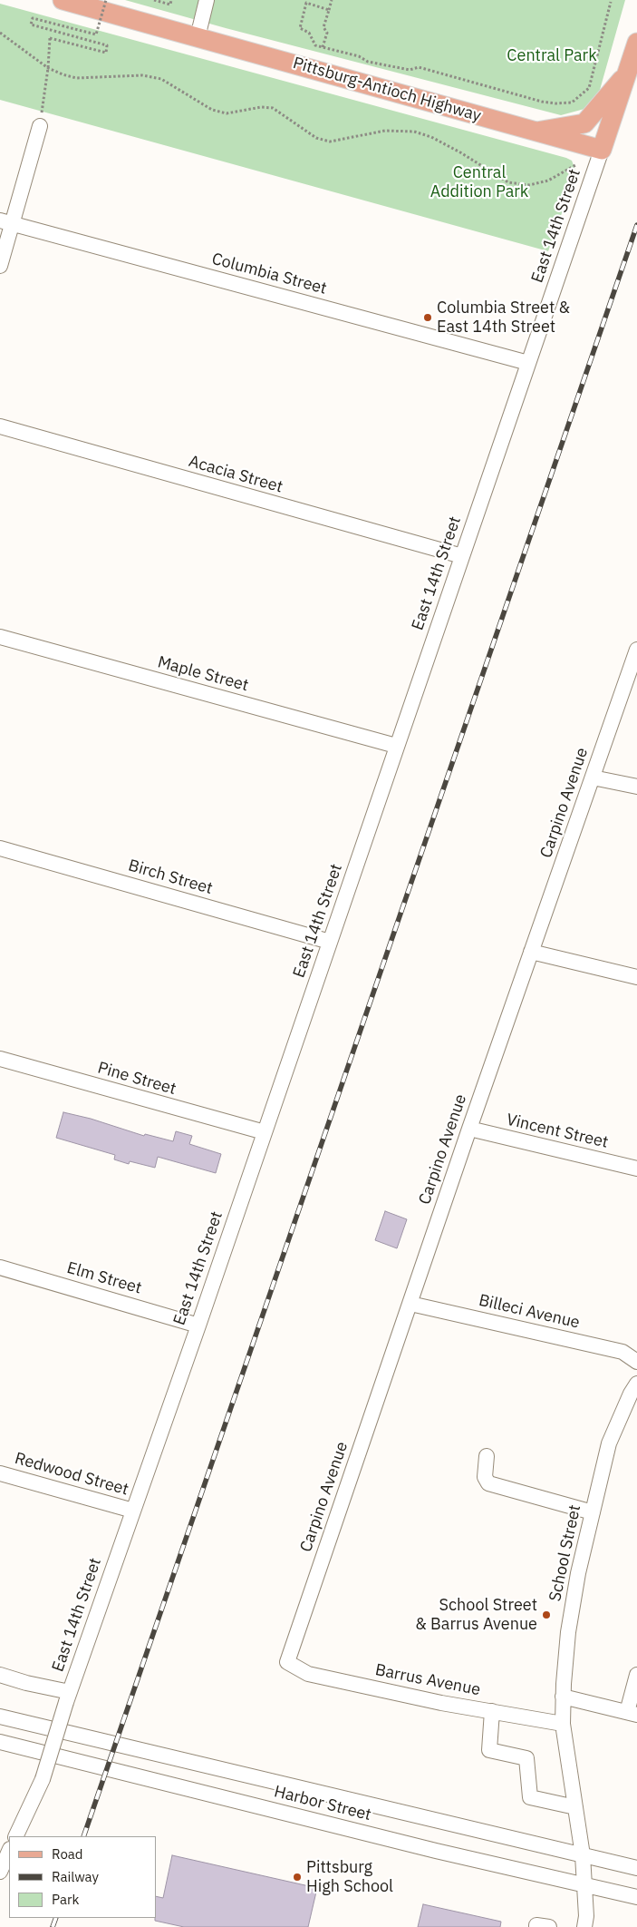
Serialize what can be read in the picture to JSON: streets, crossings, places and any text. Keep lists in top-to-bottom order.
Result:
{
  "streets": {
    "main road": ["Pittsburg-Antioch Highway"],
    "street": [
      "East 14th Street",
      "Columbia Street",
      "Acacia Street",
      "Maple Street",
      "Carpino Avenue",
      "Birch Street",
      "Pine Street",
      "Vincent Street",
      "Elm Street",
      "Billeci Avenue",
      "Redwood Street",
      "School Street",
      "Barrus Avenue",
      "Harbor Street"
    ]
  },
  "crossings": [
    ["Pittsburg-Antioch Highway", "East 14th Street"],
    ["East 14th Street", "Columbia Street"],
    ["East 14th Street", "Acacia Street"],
    ["East 14th Street", "Maple Street"],
    ["East 14th Street", "Birch Street"],
    ["East 14th Street", "Pine Street"],
    ["East 14th Street", "Elm Street"],
    ["East 14th Street", "Redwood Street"],
    ["Carpino Avenue", "Vincent Street"],
    ["Carpino Avenue", "Billeci Avenue"],
    ["Carpino Avenue", "Barrus Avenue"],
    ["School Street", "Barrus Avenue"],
    ["School Street", "Harbor Street"]
  ],
  "parks": ["Central Park", "Central Addition Park"],
  "places": ["Columbia Street & East 14th Street", "School Street & Barrus Avenue", "Pittsburg High School"],
  "legend": ["Road", "Railway", "Park"]
}
